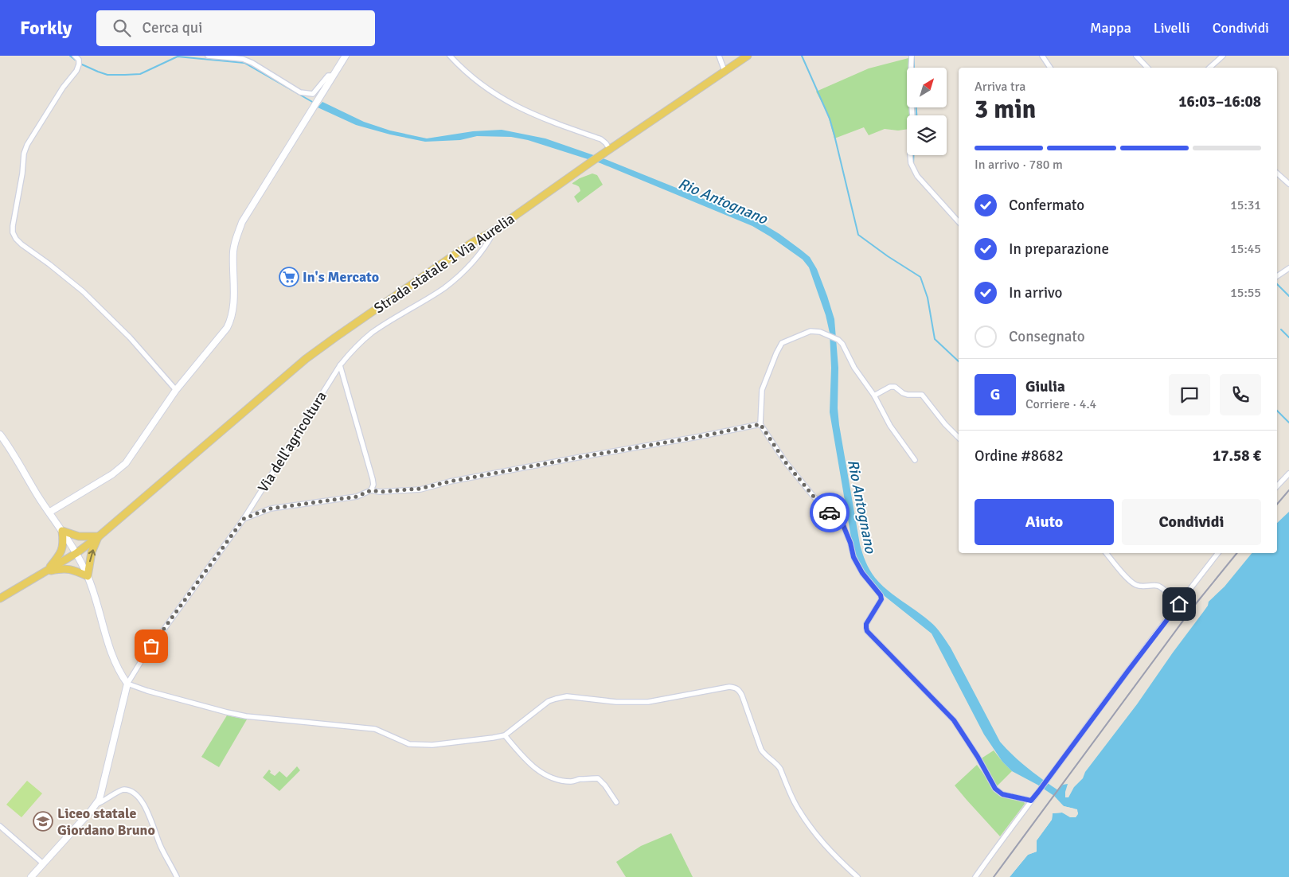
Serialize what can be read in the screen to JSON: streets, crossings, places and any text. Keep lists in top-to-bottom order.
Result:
{
  "streets": {
    "main road": ["Strada statale 1 Via Aurelia"],
    "street": ["Via dell'agricoltura"]
  },
  "crossings": [
    ["Strada statale 1 Via Aurelia", "Via dell'agricoltura"]
  ],
  "water": ["Rio Antognano"],
  "places": {
    "supermarket": ["In's Mercato"],
    "school or university": ["Liceo statale Giordano Bruno"]
  },
  "north": "top right",
  "page": {
    "header": "Forkly",
    "search": "Cerca qui",
    "nav": ["Mappa", "Livelli", "Condividi"],
    "heading": ["3 min", "Arriva tra", "16:03–16:08"],
    "panel": [
      "Giulia",
      "Corriere · 4.4",
      "Ordine #8682",
      "17.58 €"
    ],
    "bar": "In arrivo · 780 m",
    "list": [
      ["Confermato", "15:31"],
      ["In preparazione", "15:45"],
      ["In arrivo", "15:55"],
      "Consegnato"
    ],
    "round": "G",
    "buttons": ["Aiuto", "Condividi"]
  }
}
